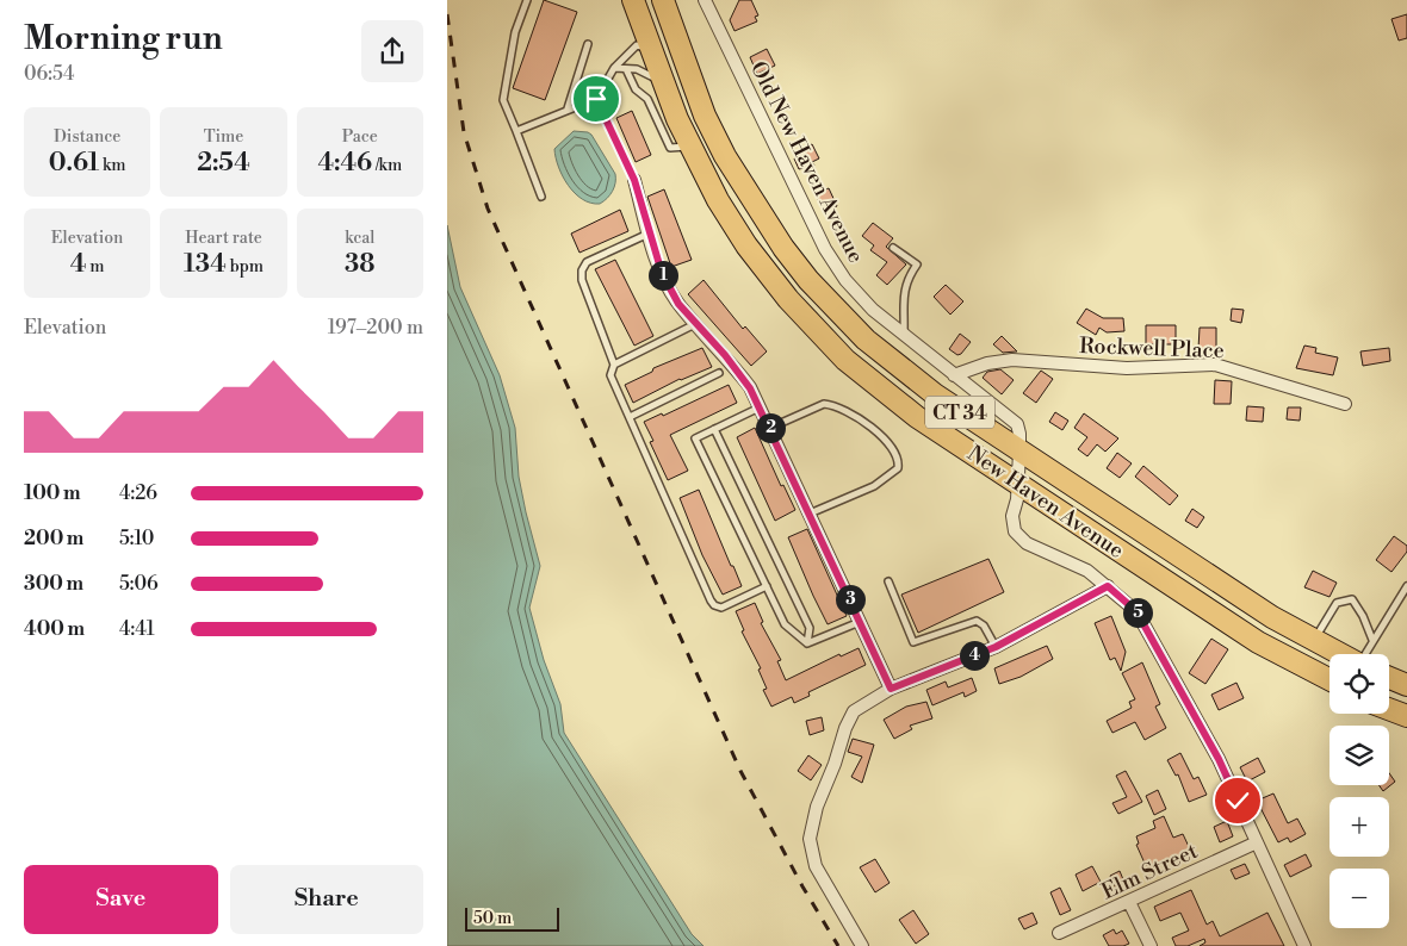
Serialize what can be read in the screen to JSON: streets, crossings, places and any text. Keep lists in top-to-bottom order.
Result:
{
  "streets": {
    "highway": ["CT 34", "New Haven Avenue"],
    "street": ["Old New Haven Avenue", "Rockwell Place", "Elm Street"]
  },
  "crossings": [
    ["Old New Haven Avenue", "Rockwell Place"],
    ["Old New Haven Avenue", "New Haven Avenue"],
    ["Old New Haven Avenue", "Elm Street"]
  ],
  "scale_bar": "50 m",
  "page": {
    "heading": ["Morning run", "06:54"],
    "stats": [
      ["Distance", "0.61 km"],
      ["Time", "2:54"],
      ["Pace", "4:46 /km"],
      ["Elevation", "4 m"],
      ["Heart rate", "134 bpm"],
      ["kcal", "38"]
    ],
    "pins": [
      "1",
      "2",
      "3",
      "5",
      "4"
    ],
    "chart": ["Elevation", "197–200 m"],
    "list": [
      {
        "name": "100 m",
        "note": "4:26"
      },
      {
        "name": "200 m",
        "note": "5:10"
      },
      {
        "name": "300 m",
        "note": "5:06"
      },
      {
        "name": "400 m",
        "note": "4:41"
      }
    ],
    "map_buttons": ["+", "−"],
    "buttons": ["Save", "Share"],
    "scale": "50 m"
  }
}
